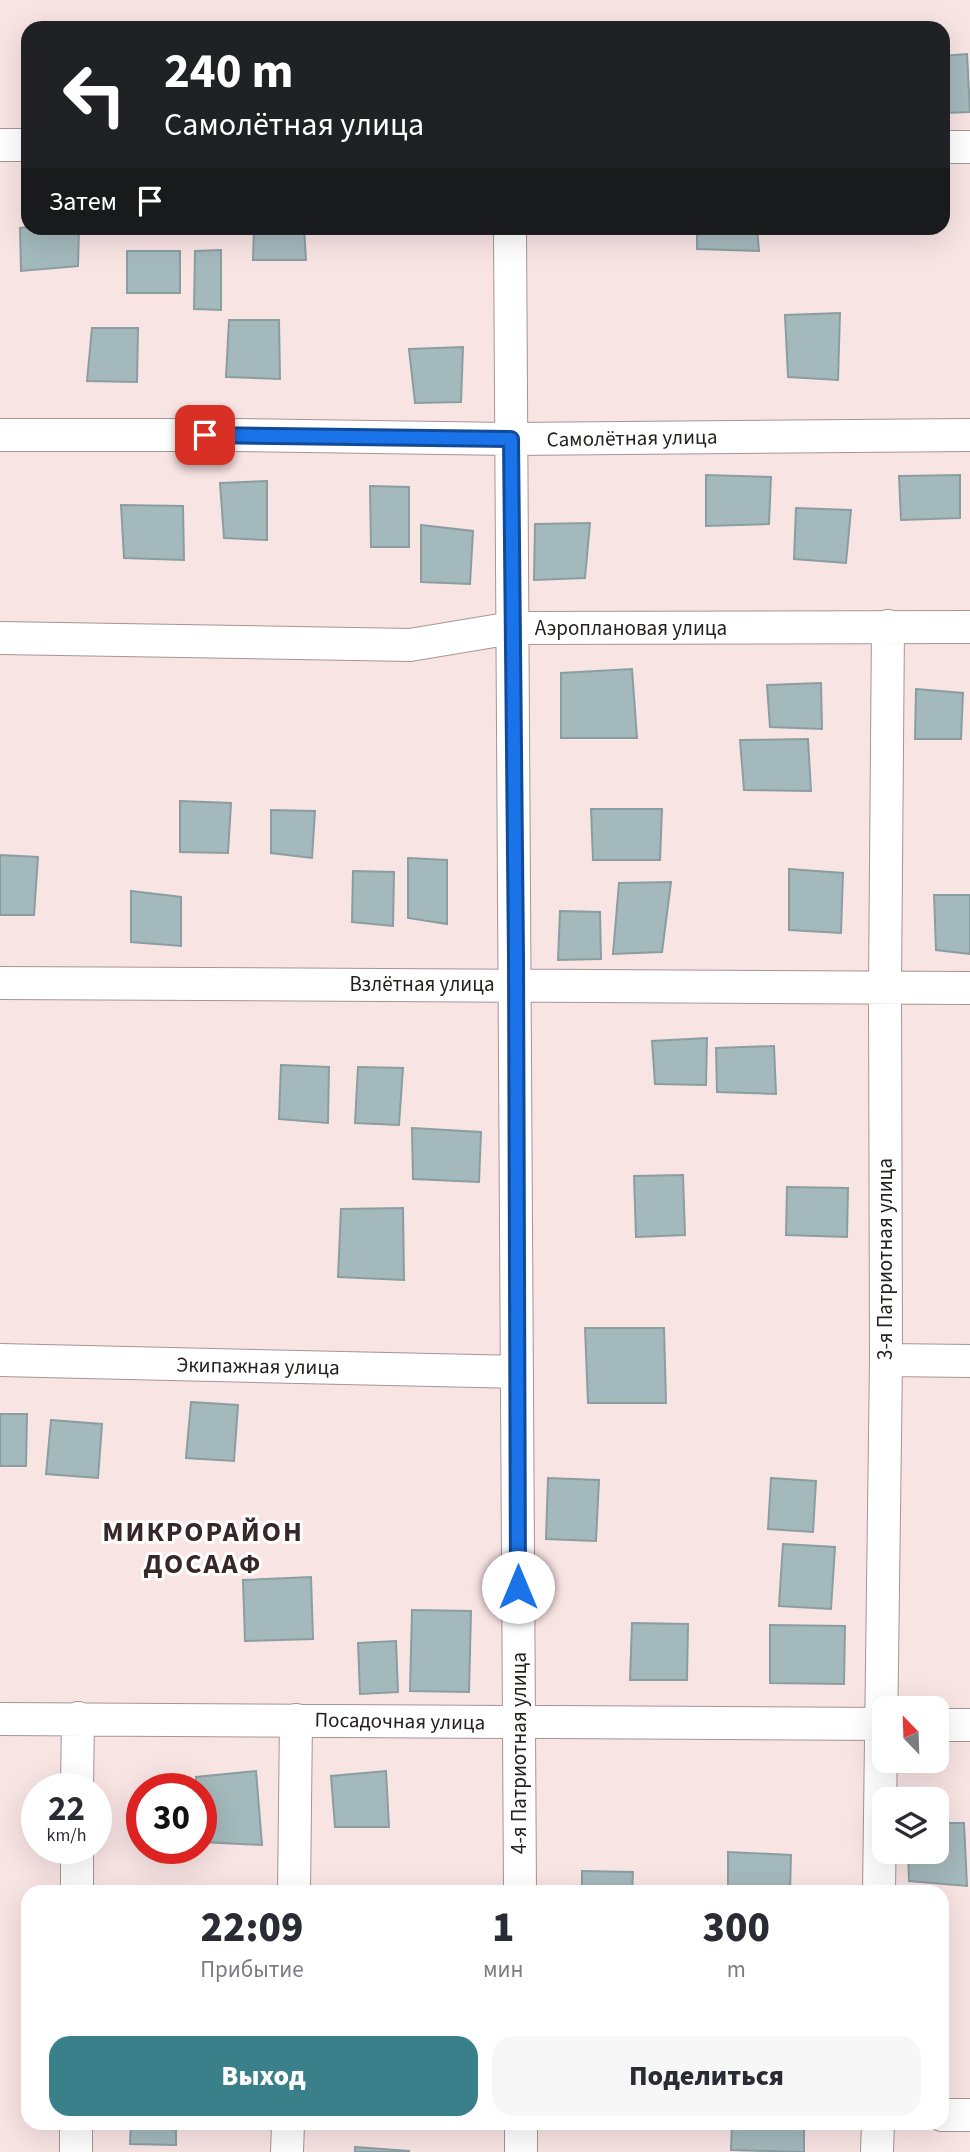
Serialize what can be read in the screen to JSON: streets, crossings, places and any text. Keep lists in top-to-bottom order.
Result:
{
  "streets": {
    "street": [
      "Самолётная улица",
      "Аэроплановая улица",
      "Взлётная улица",
      "3-я Патриотная улица",
      "Экипажная улица",
      "Посадочная улица",
      "4-я Патриотная улица"
    ]
  },
  "crossings": [
    ["Самолётная улица", "4-я Патриотная улица"],
    ["Аэроплановая улица", "3-я Патриотная улица"],
    ["Аэроплановая улица", "4-я Патриотная улица"],
    ["Взлётная улица", "3-я Патриотная улица"],
    ["Взлётная улица", "4-я Патриотная улица"],
    ["Экипажная улица", "4-я Патриотная улица"],
    ["Посадочная улица", "4-я Патриотная улица"]
  ],
  "districts": ["МИКРОРАЙОН ДОСААФ"],
  "north": "top left",
  "page": {
    "turn": ["240 m", "Самолётная улица"],
    "then": "Затем",
    "speed": "22 km/h",
    "limit": "30",
    "eta": [
      "22:09",
      "Прибытие",
      "1",
      "мин",
      "300",
      "m"
    ],
    "buttons": ["Выход", "Поделиться"]
  }
}
